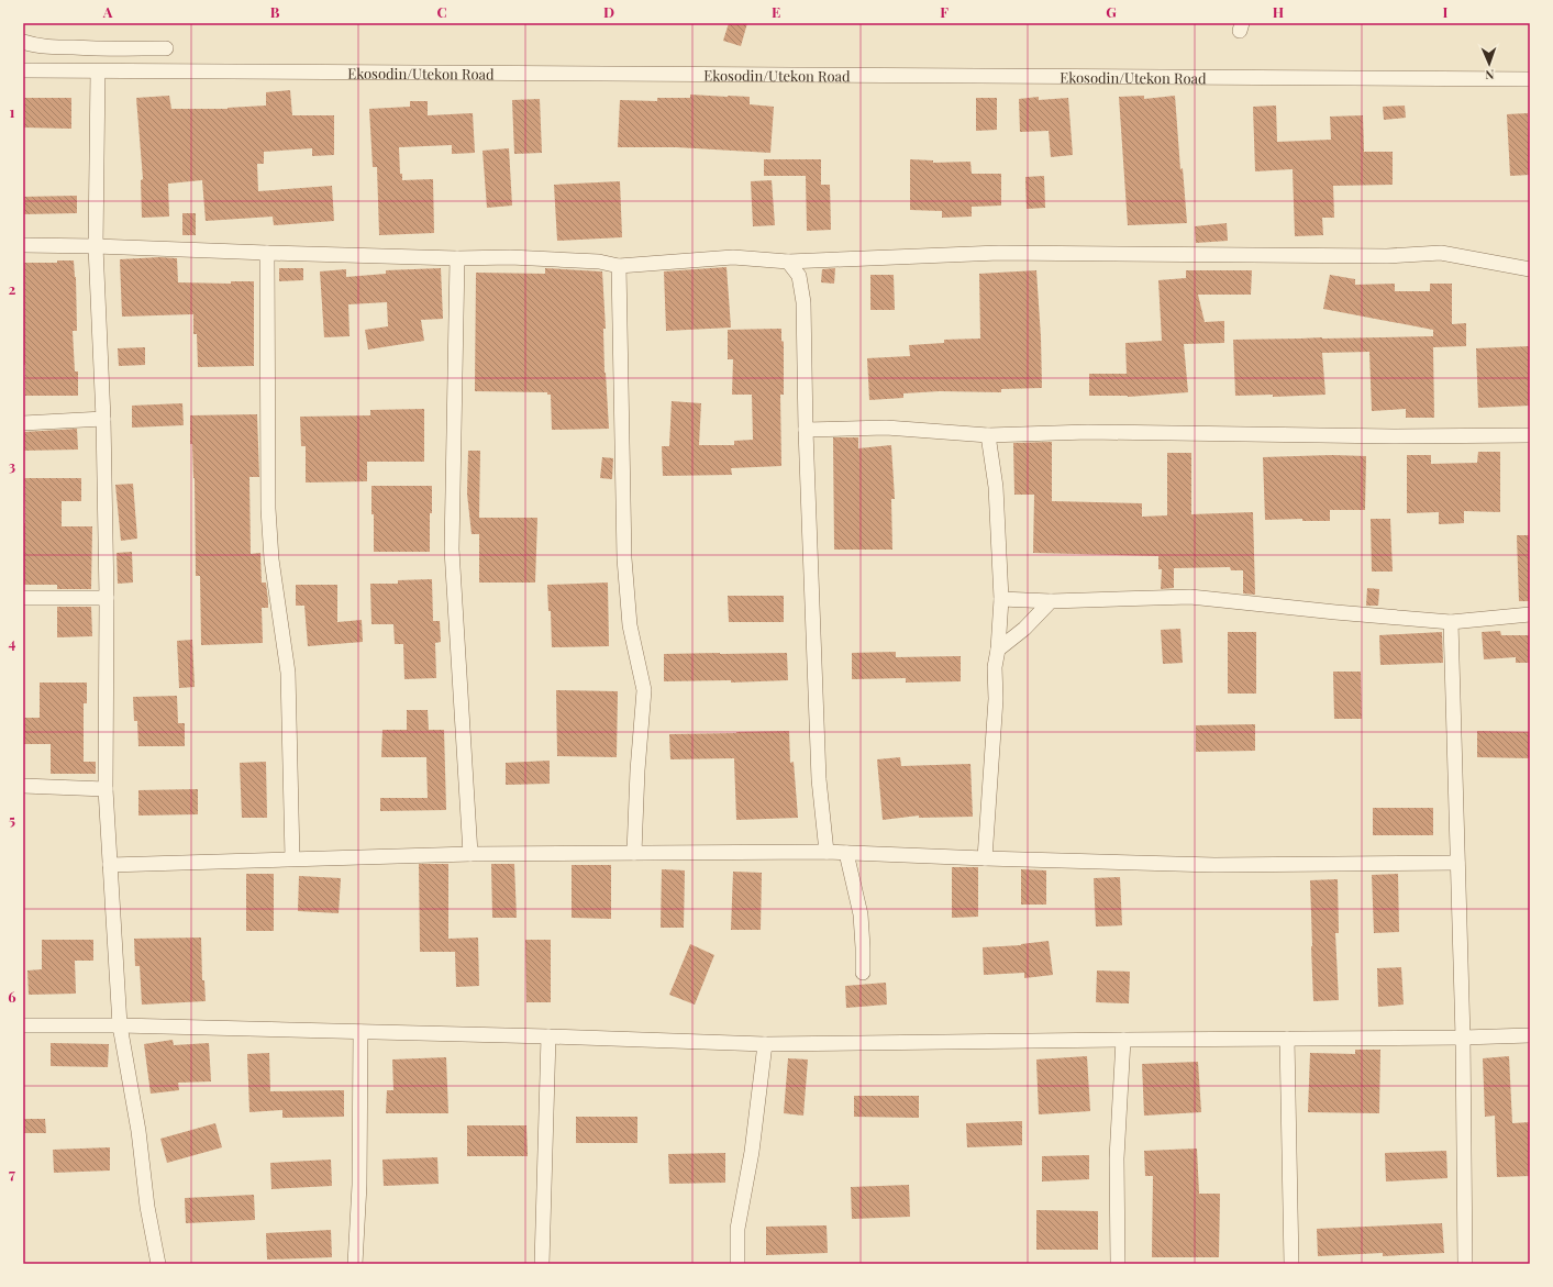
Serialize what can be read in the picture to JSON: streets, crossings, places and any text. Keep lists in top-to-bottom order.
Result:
{
  "streets": {
    "street": ["Ekosodin/Utekon Road"]
  },
  "north": "bottom",
  "grid": {
    "columns": [
      "A",
      "B",
      "C",
      "D",
      "E",
      "F",
      "G",
      "H",
      "I"
    ],
    "rows": [
      "1",
      "2",
      "3",
      "4",
      "5",
      "6",
      "7"
    ]
  }
}
